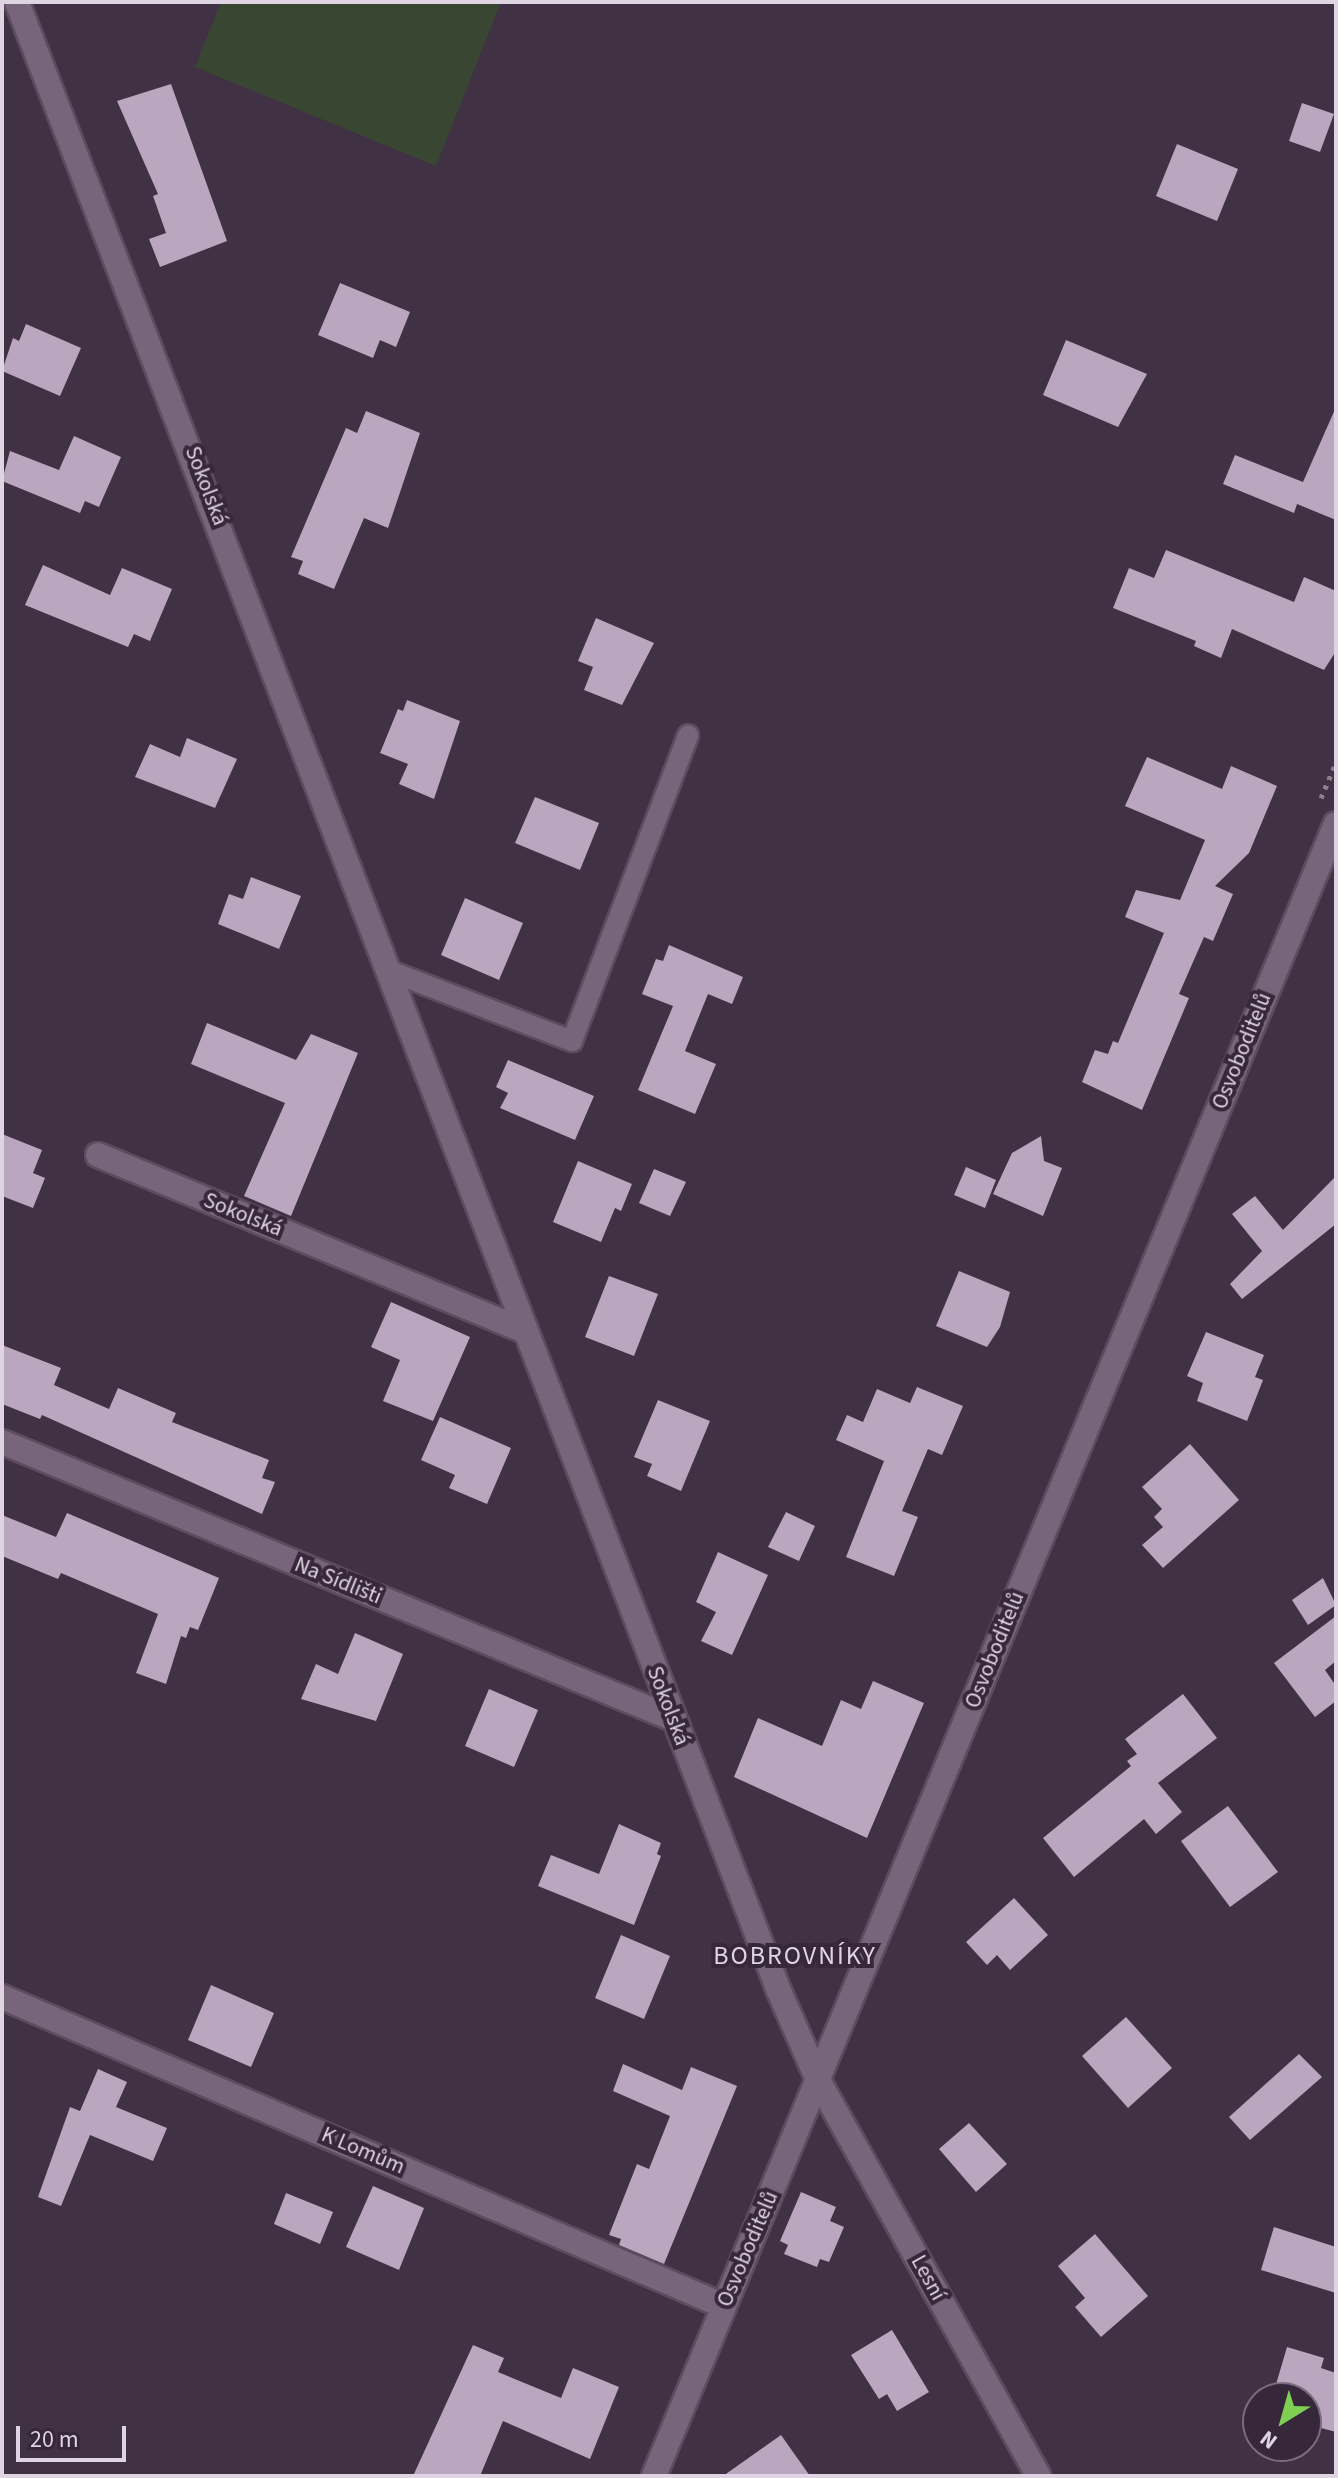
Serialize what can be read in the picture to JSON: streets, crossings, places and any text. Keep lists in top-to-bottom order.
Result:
{
  "streets": {
    "street": [
      "Sokolská",
      "Osvoboditelů",
      "Na Sídlišti",
      "K Lomům",
      "Lesní"
    ]
  },
  "crossings": [
    ["Sokolská", "Osvoboditelů"],
    ["Sokolská", "Na Sídlišti"],
    ["Sokolská", "Lesní"],
    ["Osvoboditelů", "K Lomům"],
    ["Osvoboditelů", "Lesní"]
  ],
  "districts": ["BOBROVNÍKY"],
  "scale_bar": "20 m",
  "north": "bottom left"
}
